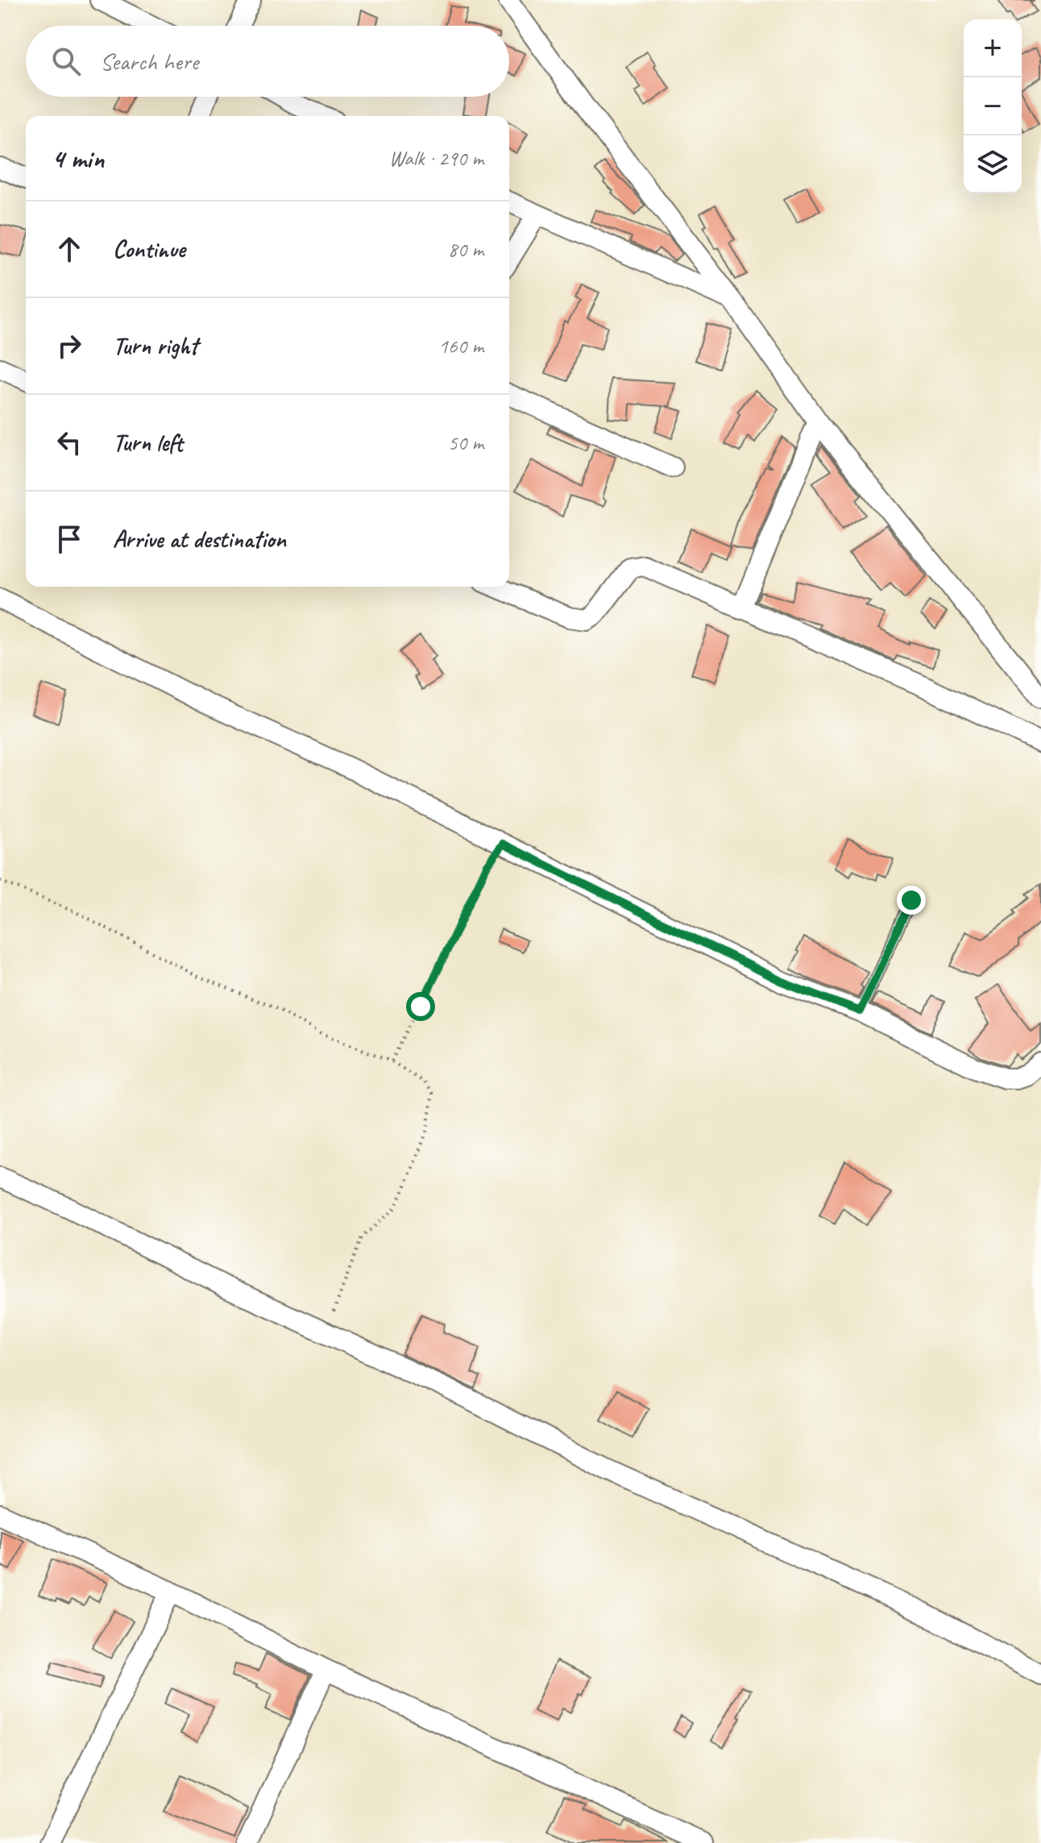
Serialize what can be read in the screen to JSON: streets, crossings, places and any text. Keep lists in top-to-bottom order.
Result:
{
  "page": {
    "map_buttons": ["+", "−"],
    "search": "Search here",
    "heading": ["4 min", "Walk · 290 m"],
    "list": [
      ["Continue", "80 m"],
      ["Turn right", "160 m"],
      ["Turn left", "50 m"],
      "Arrive at destination"
    ]
  }
}
